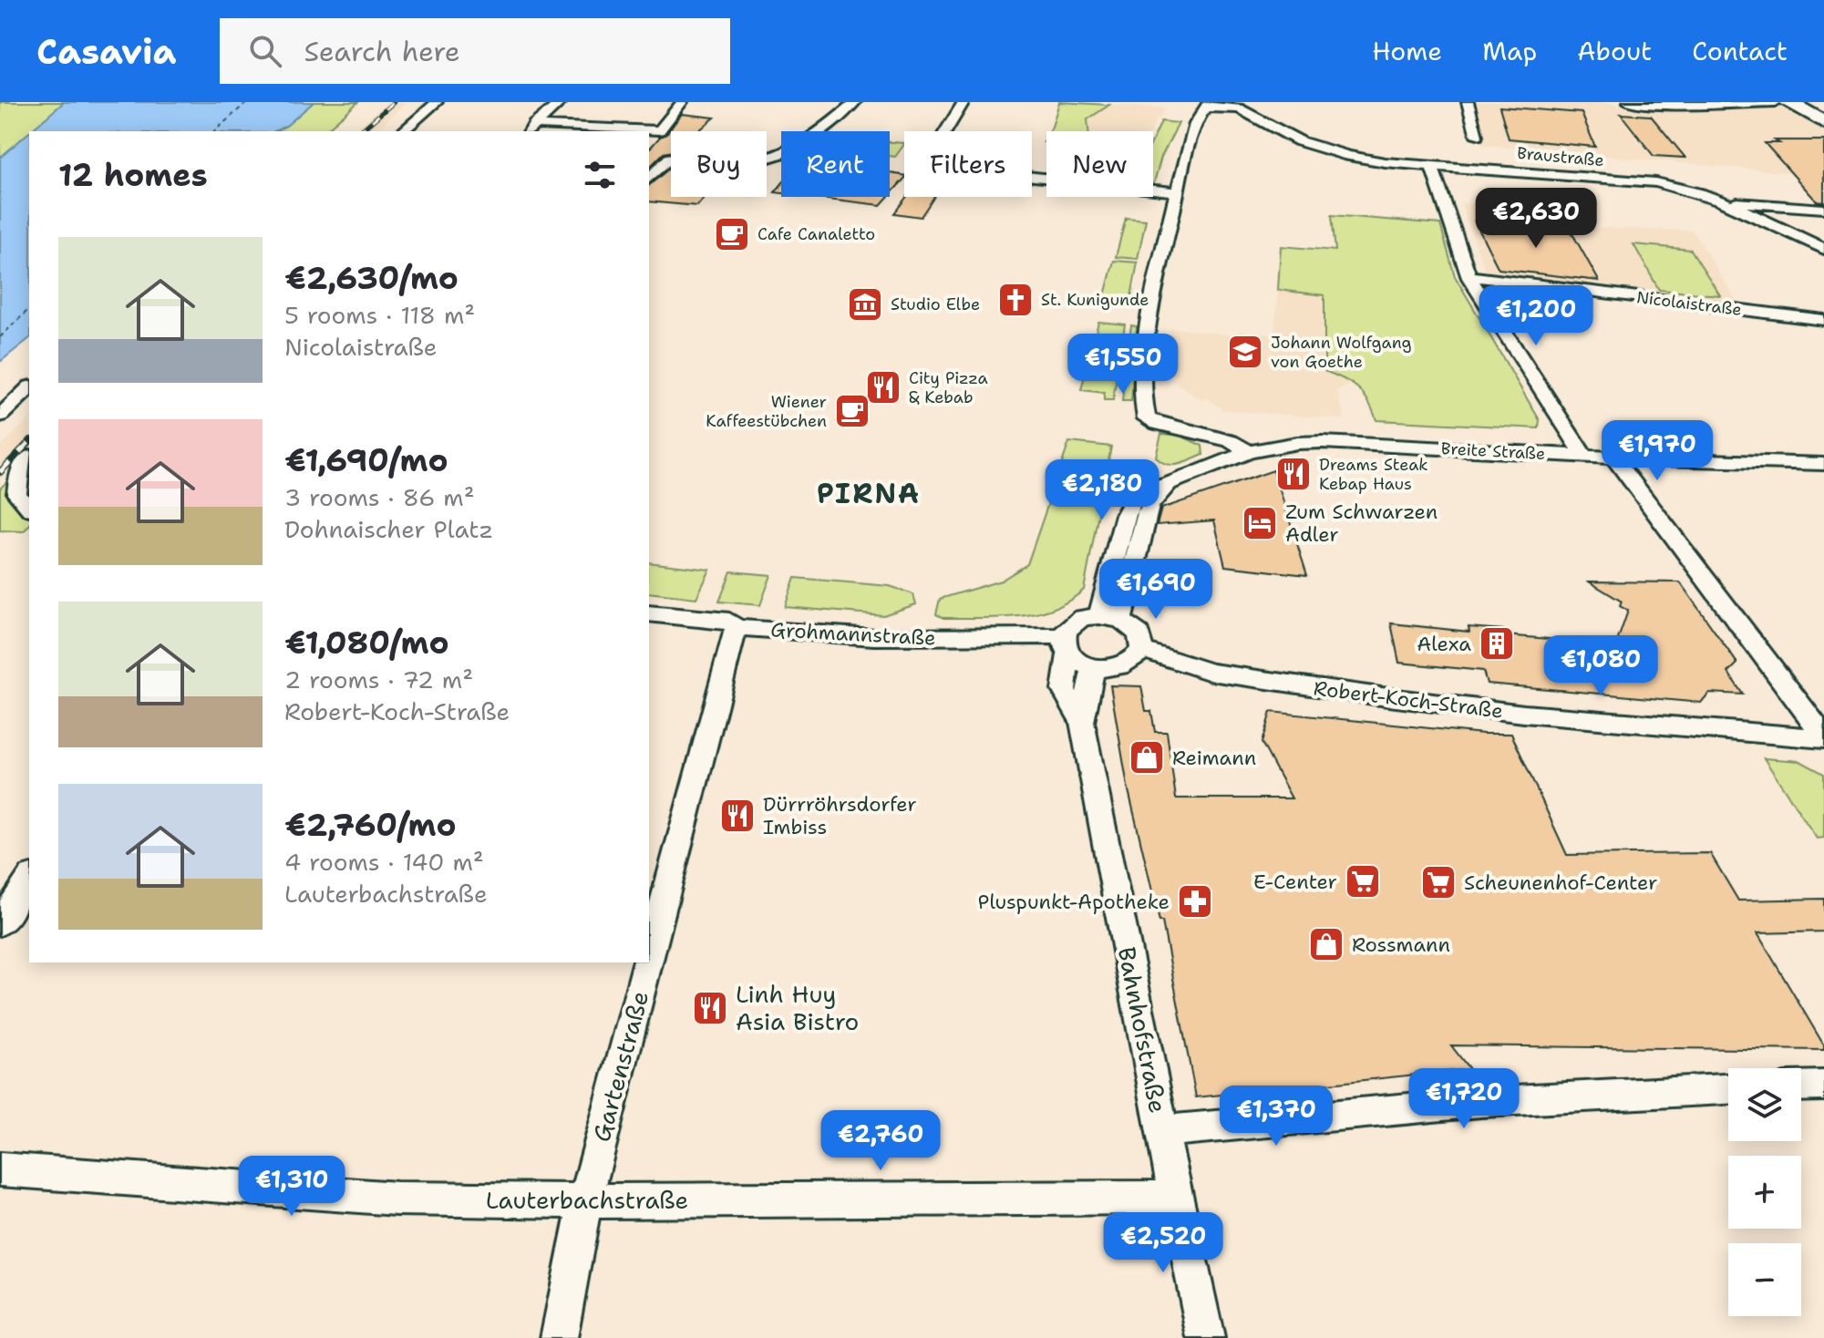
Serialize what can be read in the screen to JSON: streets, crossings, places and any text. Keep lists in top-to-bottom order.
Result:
{
  "streets": {
    "street": [
      "Braustraße",
      "Nicolaistraße",
      "Breite Straße",
      "Grohmannstraße",
      "Robert-Koch-Straße",
      "Bahnhofstraße",
      "Gartenstraße",
      "Lauterbachstraße"
    ]
  },
  "crossings": [
    ["Breite Straße", "Grohmannstraße"],
    ["Breite Straße", "Robert-Koch-Straße"],
    ["Breite Straße", "Bahnhofstraße"],
    ["Grohmannstraße", "Robert-Koch-Straße"],
    ["Grohmannstraße", "Bahnhofstraße"],
    ["Grohmannstraße", "Gartenstraße"],
    ["Robert-Koch-Straße", "Bahnhofstraße"],
    ["Bahnhofstraße", "Lauterbachstraße"],
    ["Gartenstraße", "Lauterbachstraße"]
  ],
  "districts": ["PIRNA"],
  "places": {
    "cafe": ["Cafe Canaletto", "Wiener Kaffeestübchen"],
    "church": ["St. Kunigunde"],
    "museum": ["Studio Elbe"],
    "school or university": ["Johann Wolfgang von Goethe"],
    "restaurant": [
      "City Pizza & Kebab",
      "Dreams Steak Kebap Haus",
      "Dürrröhrsdorfer Imbiss",
      "Linh Huy Asia Bistro"
    ],
    "hotel": ["Zum Schwarzen Adler"],
    "building": ["Alexa"],
    "shop": ["Reimann", "Rossmann"],
    "supermarket": ["E-Center", "Scheunenhof-Center"],
    "pharmacy": ["Pluspunkt-Apotheke"]
  },
  "page": {
    "header": "Casavia",
    "search": "Search here",
    "nav": [
      "Home",
      "Map",
      "About",
      "Contact"
    ],
    "chip": [
      "Buy",
      "Rent",
      "Filters",
      "New"
    ],
    "heading": "12 homes",
    "price": [
      "€2,630",
      "€1,200",
      "€1,550",
      "€1,970",
      "€2,180",
      "€1,690",
      "€1,080",
      "€1,720",
      "€1,370",
      "€2,760",
      "€1,310",
      "€2,520"
    ],
    "list": [
      {
        "name": "€2,630/mo",
        "note": "5 rooms · 118 m² · Nicolaistraße"
      },
      {
        "name": "€1,690/mo",
        "note": "3 rooms · 86 m² · Dohnaischer Platz"
      },
      {
        "name": "€1,080/mo",
        "note": "2 rooms · 72 m² · Robert-Koch-Straße"
      },
      {
        "name": "€2,760/mo",
        "note": "4 rooms · 140 m² · Lauterbachstraße"
      }
    ],
    "map_buttons": ["+", "−"]
  }
}
